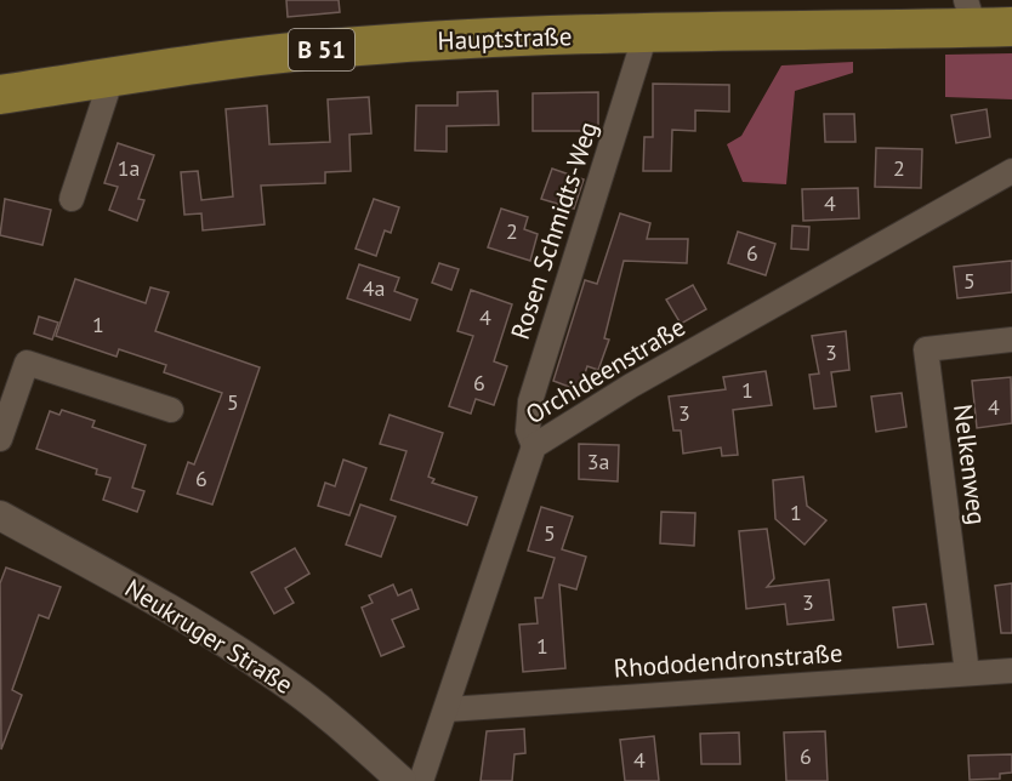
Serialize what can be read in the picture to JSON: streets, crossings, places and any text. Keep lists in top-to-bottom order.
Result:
{
  "streets": {
    "main road": ["Hauptstraße", "B 51"],
    "street": [
      "Rosen Schmidts-Weg",
      "Orchideenstraße",
      "Nelkenweg",
      "Neukruger Straße",
      "Rhododendronstraße"
    ]
  },
  "crossings": [
    ["Hauptstraße", "Rosen Schmidts-Weg"],
    ["Rosen Schmidts-Weg", "Orchideenstraße"],
    ["Orchideenstraße", "Rhododendronstraße"],
    ["Nelkenweg", "Rhododendronstraße"]
  ],
  "house_numbers": [
    "1a",
    "2",
    "4",
    "2",
    "6",
    "5",
    "4a",
    "4",
    "1",
    "3",
    "6",
    "1",
    "5",
    "4",
    "3",
    "3a",
    "6",
    "1",
    "5",
    "3",
    "1",
    "6",
    "4"
  ]
}
